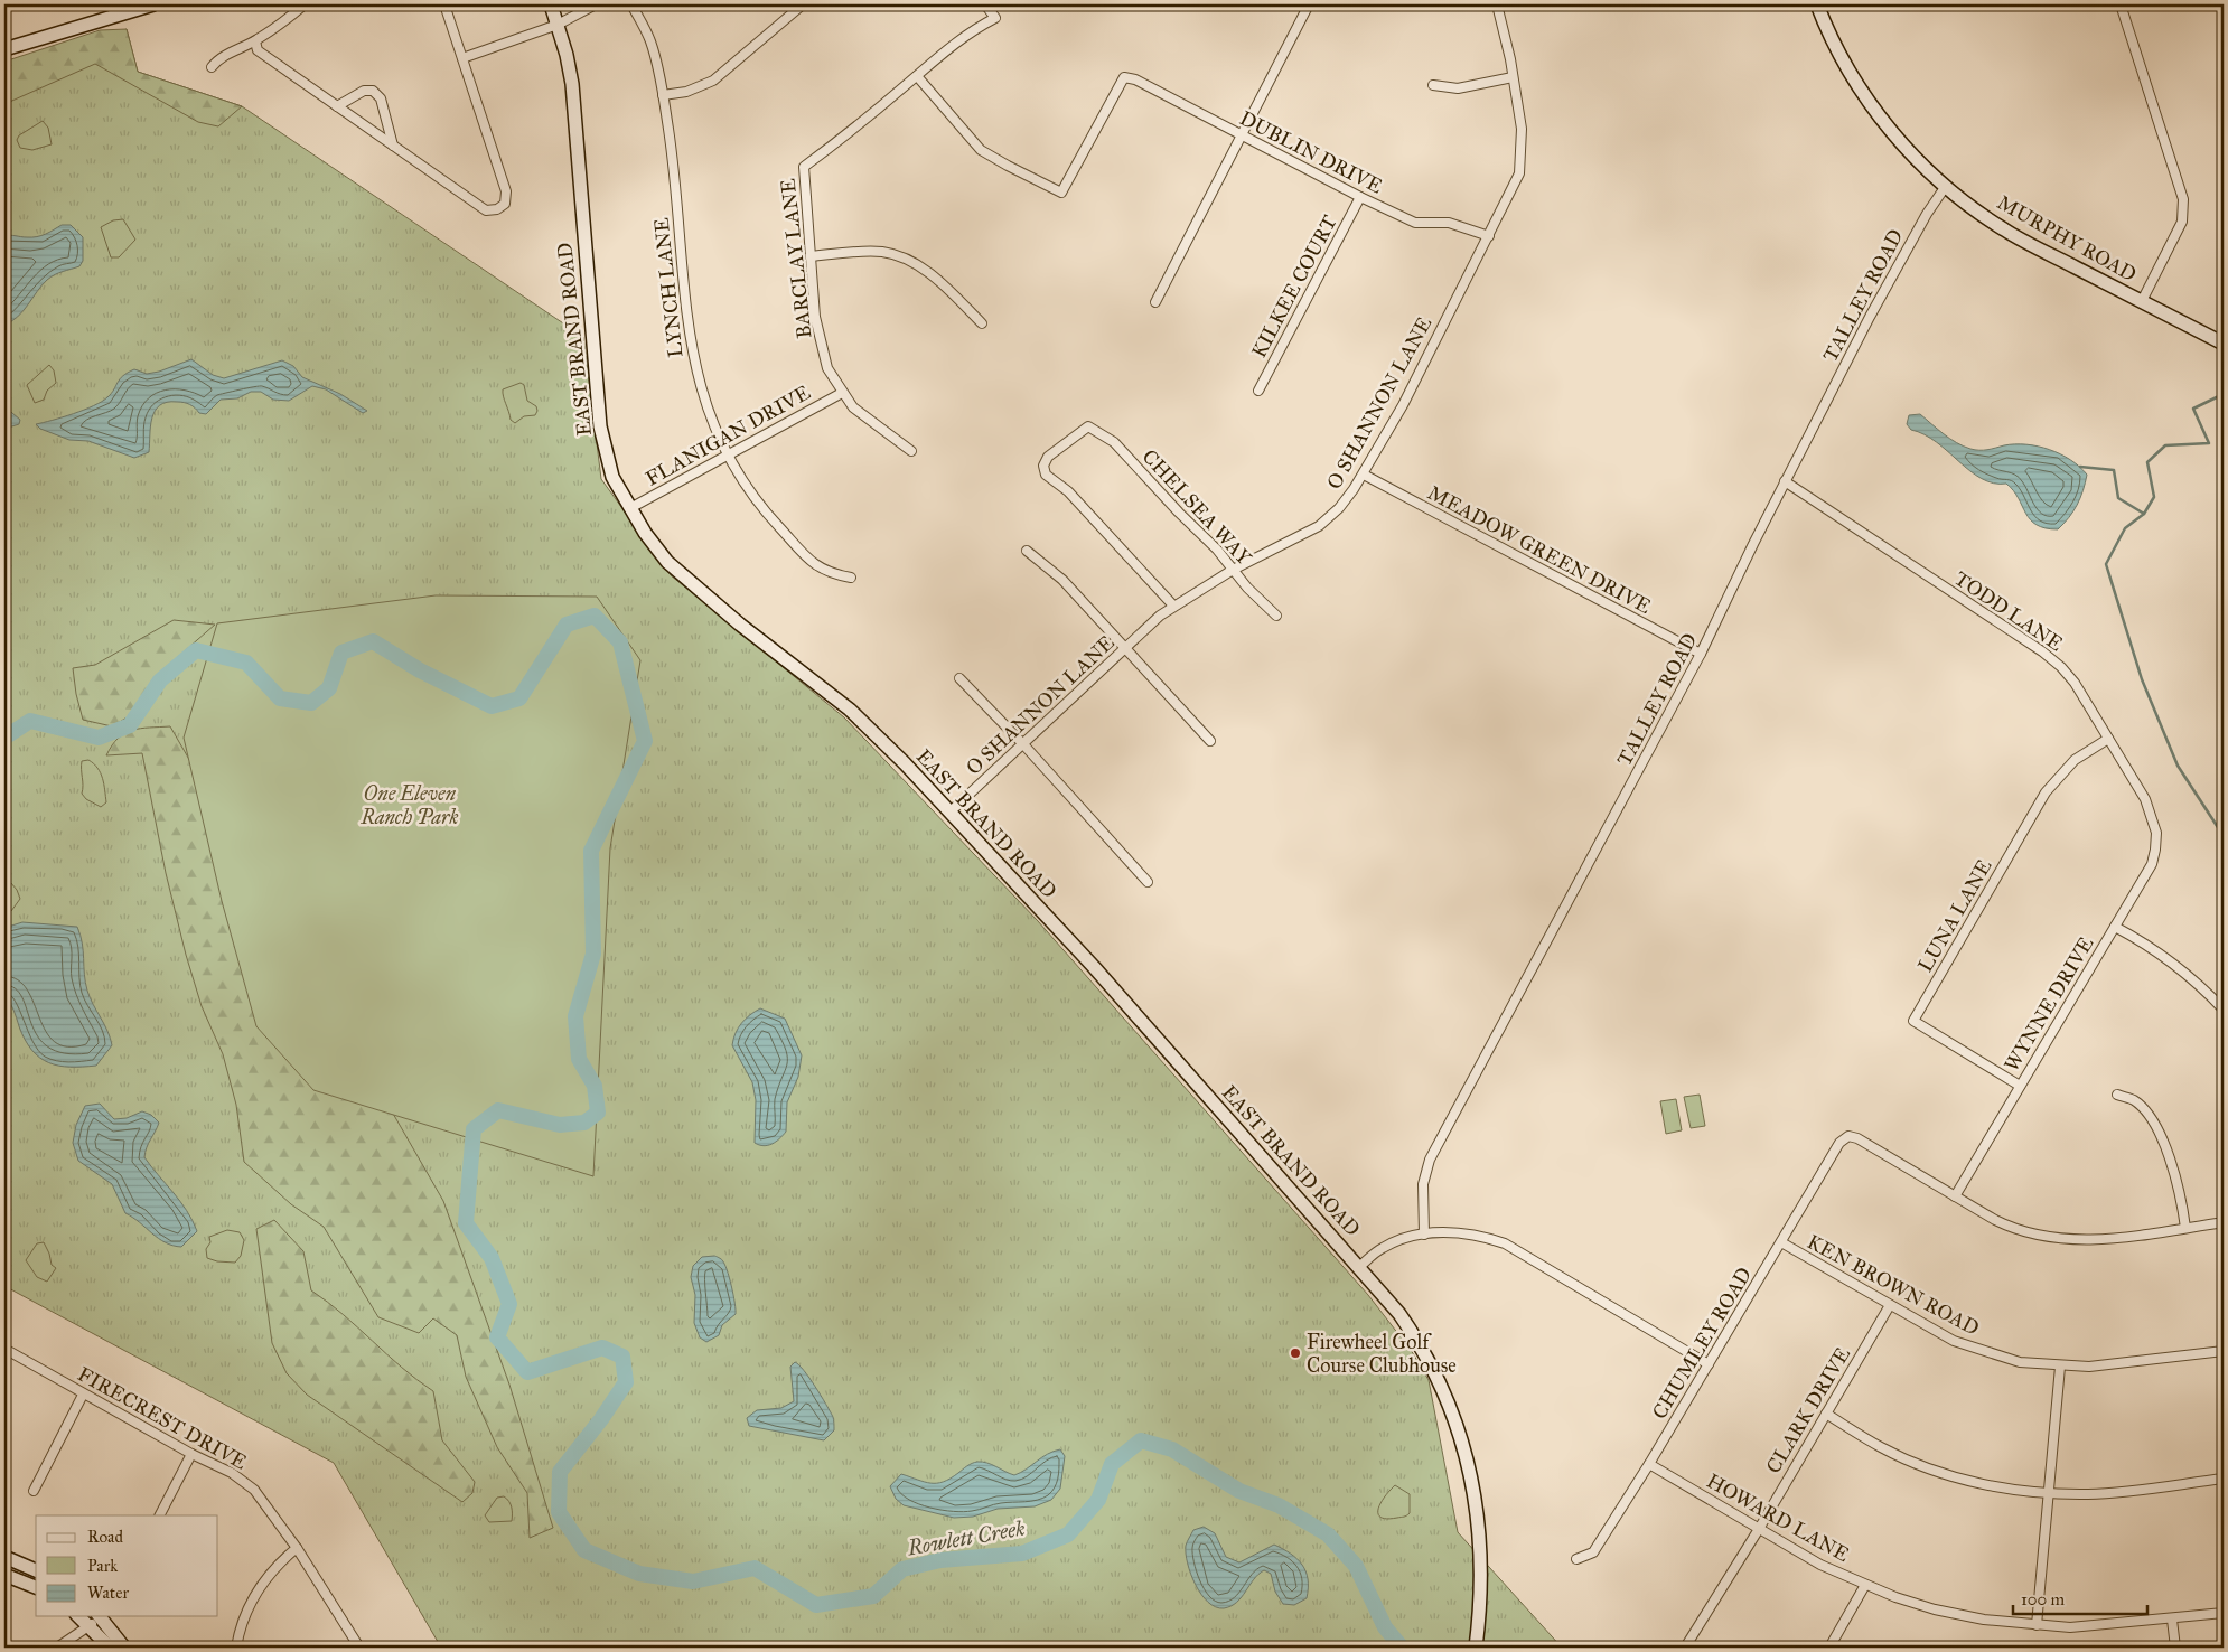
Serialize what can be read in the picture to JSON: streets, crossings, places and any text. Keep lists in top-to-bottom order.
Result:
{
  "streets": {
    "main road": ["MURPHY ROAD", "EAST BRAND ROAD"],
    "street": [
      "DUBLIN DRIVE",
      "BARCLAY LANE",
      "KILKEE COURT",
      "LYNCH LANE",
      "TALLEY ROAD",
      "O SHANNON LANE",
      "FLANIGAN DRIVE",
      "CHELSEA WAY",
      "MEADOW GREEN DRIVE",
      "TODD LANE",
      "LUNA LANE",
      "WYNNE DRIVE",
      "KEN BROWN ROAD",
      "CHUMLEY ROAD",
      "CLARK DRIVE",
      "FIRECREST DRIVE",
      "HOWARD LANE"
    ]
  },
  "crossings": [
    ["DUBLIN DRIVE", "BARCLAY LANE"],
    ["DUBLIN DRIVE", "KILKEE COURT"],
    ["DUBLIN DRIVE", "O SHANNON LANE"],
    ["MURPHY ROAD", "TALLEY ROAD"],
    ["BARCLAY LANE", "FLANIGAN DRIVE"],
    ["LYNCH LANE", "FLANIGAN DRIVE"],
    ["TALLEY ROAD", "MEADOW GREEN DRIVE"],
    ["TALLEY ROAD", "TODD LANE"],
    ["EAST BRAND ROAD", "O SHANNON LANE"],
    ["EAST BRAND ROAD", "FLANIGAN DRIVE"],
    ["O SHANNON LANE", "CHELSEA WAY"],
    ["O SHANNON LANE", "MEADOW GREEN DRIVE"],
    ["TODD LANE", "LUNA LANE"],
    ["TODD LANE", "WYNNE DRIVE"],
    ["LUNA LANE", "WYNNE DRIVE"],
    ["WYNNE DRIVE", "CHUMLEY ROAD"],
    ["KEN BROWN ROAD", "CHUMLEY ROAD"],
    ["KEN BROWN ROAD", "CLARK DRIVE"],
    ["CHUMLEY ROAD", "HOWARD LANE"],
    ["CLARK DRIVE", "HOWARD LANE"]
  ],
  "water": ["Rowlett Creek"],
  "parks": ["One Eleven Ranch Park"],
  "places": ["Firewheel Golf Course Clubhouse"],
  "legend": ["Road", "Park", "Water"],
  "scale_bar": "100 m"
}
